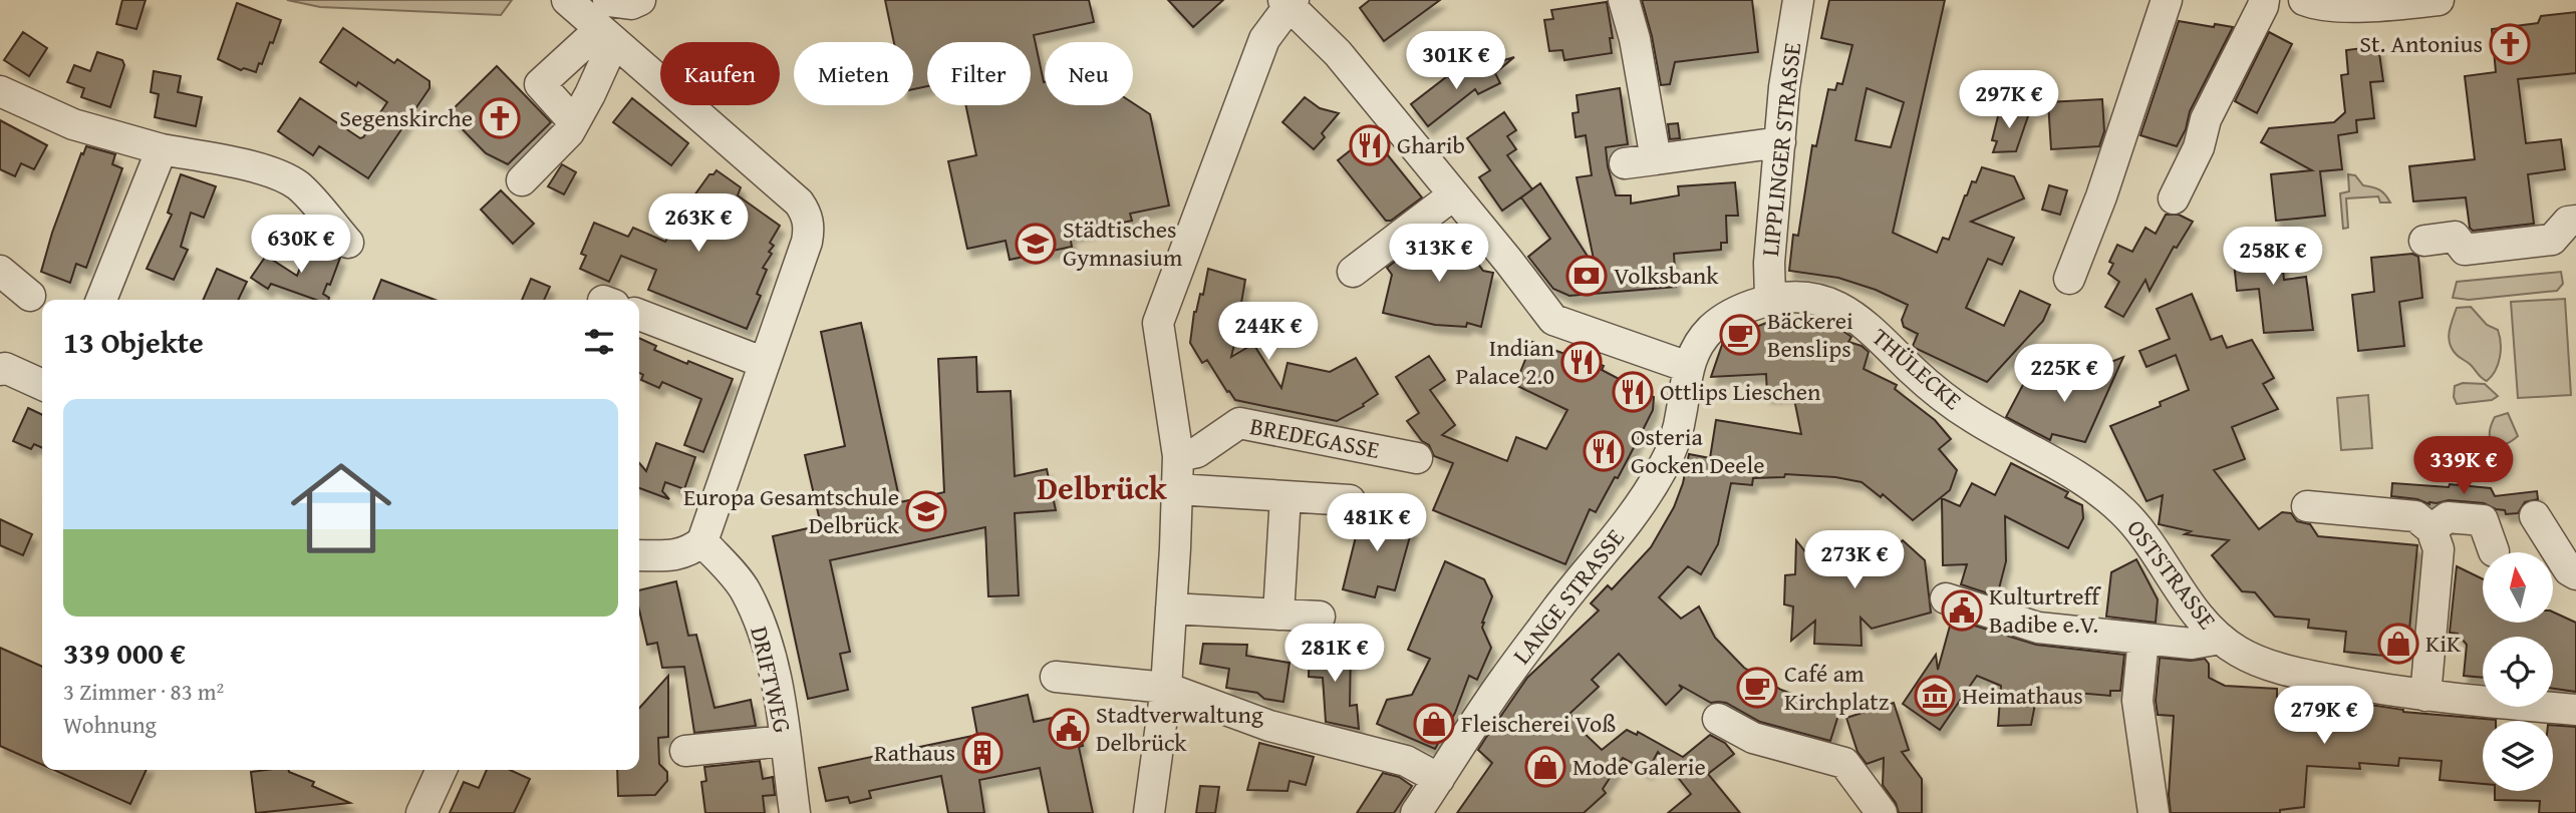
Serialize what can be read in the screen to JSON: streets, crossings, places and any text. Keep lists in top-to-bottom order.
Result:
{
  "streets": {
    "street": [
      "LIPPLINGER STRASSE",
      "THÜLECKE",
      "BREDEGASSE",
      "OSTSTRASSE",
      "LANGE STRASSE",
      "DRIFTWEG"
    ]
  },
  "crossings": [
    ["LIPPLINGER STRASSE", "THÜLECKE"],
    ["THÜLECKE", "OSTSTRASSE"]
  ],
  "districts": ["Delbrück"],
  "places": {
    "church": ["St. Antonius", "Segenskirche"],
    "restaurant": [
      "Gharib",
      "Indian Palace 2.0",
      "Ottlips Lieschen",
      "Osteria Gocken Deele"
    ],
    "school or university": ["Städtisches Gymnasium", "Europa Gesamtschule Delbrück"],
    "bank": ["Volksbank"],
    "cafe": ["Bäckerei Benslips", "Café am Kirchplatz"],
    "public building": ["Kulturtreff Badibe e.V.", "Stadtverwaltung Delbrück"],
    "shop": ["KiK", "Fleischerei Voß", "Mode Galerie"],
    "museum": ["Heimathaus"],
    "building": ["Rathaus"]
  },
  "north": "top",
  "page": {
    "price": [
      "301K €",
      "297K €",
      "263K €",
      "630K €",
      "313K €",
      "258K €",
      "244K €",
      "225K €",
      "339K €",
      "481K €",
      "273K €",
      "281K €",
      "279K €"
    ],
    "chip": [
      "Kaufen",
      "Mieten",
      "Filter",
      "Neu"
    ],
    "heading": "13 Objekte",
    "list": [
      {
        "name": "339 000 €",
        "note": "3 Zimmer · 83 m² · Wohnung"
      }
    ]
  }
}
